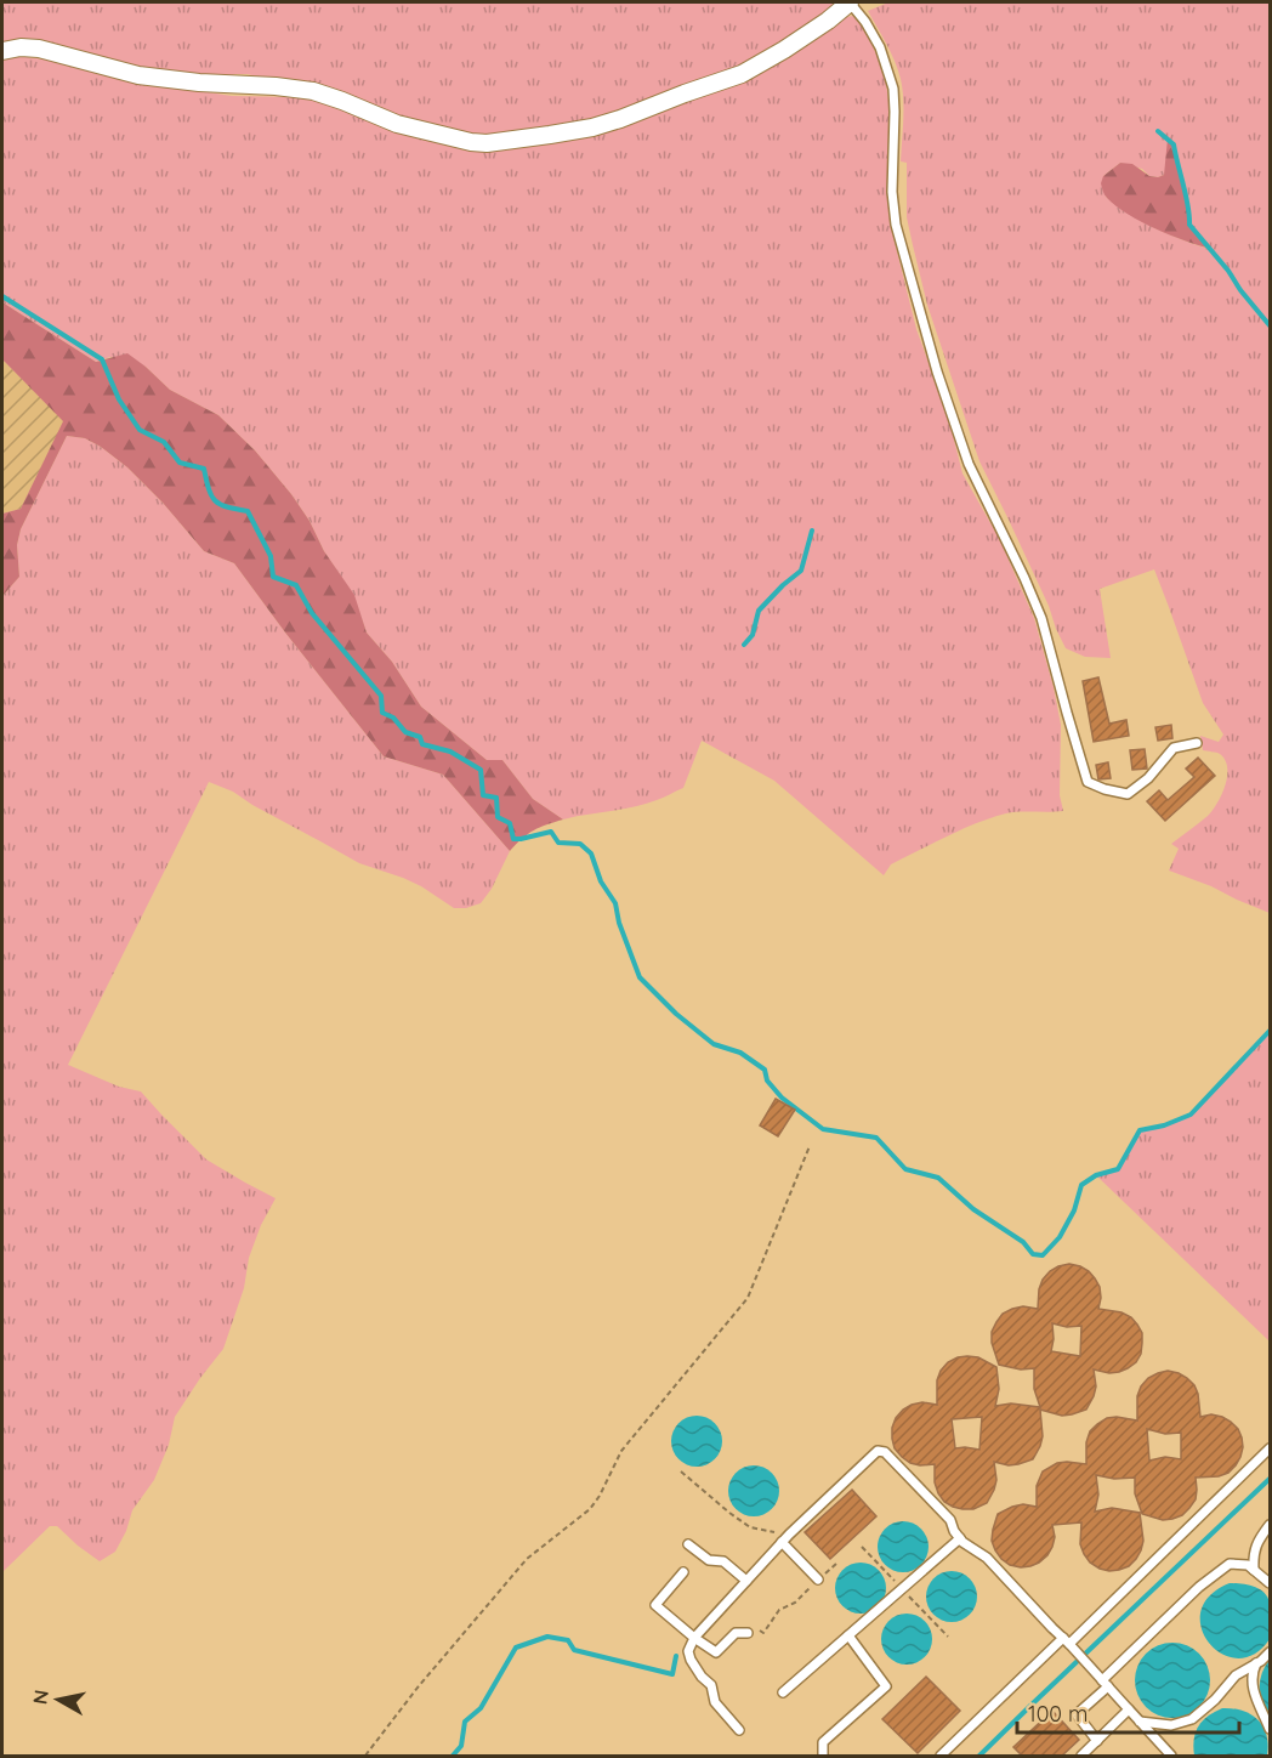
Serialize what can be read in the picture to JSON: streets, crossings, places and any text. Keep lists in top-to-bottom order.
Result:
{
  "scale_bar": "100 m",
  "north": "left"
}
